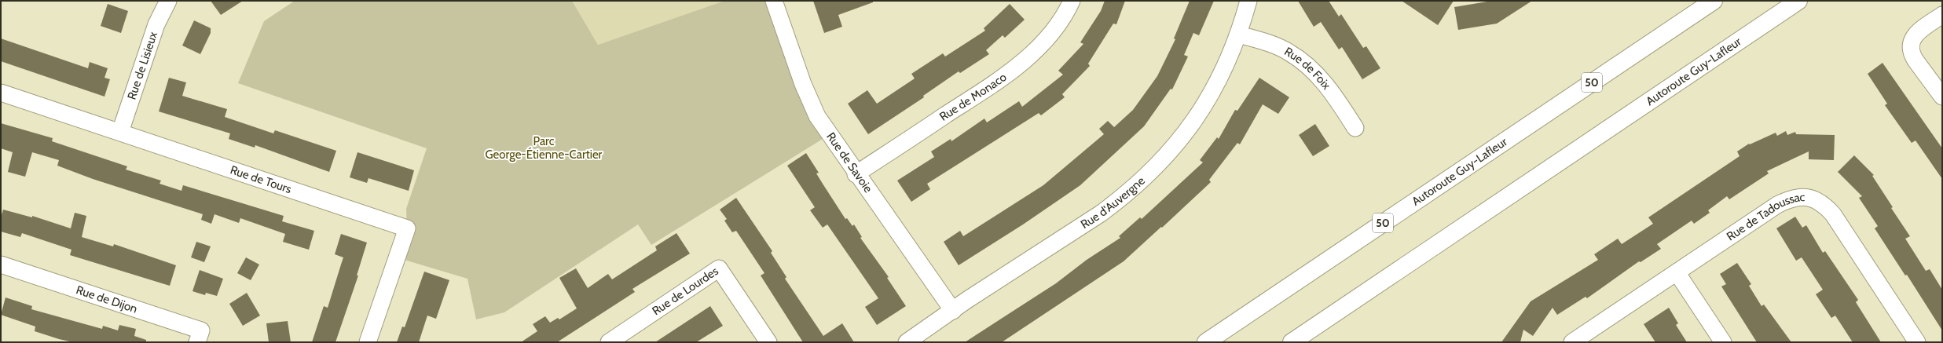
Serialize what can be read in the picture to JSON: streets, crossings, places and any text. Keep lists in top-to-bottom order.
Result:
{
  "streets": {
    "highway": ["Autoroute Guy-Lafleur", "50"],
    "street": [
      "Rue de Lisieux",
      "Rue de Foix",
      "Rue de Monaco",
      "Rue de Savoie",
      "Rue de Tours",
      "Rue d'Auvergne",
      "Rue de Tadoussac",
      "Rue de Lourdes",
      "Rue de Dijon"
    ]
  },
  "crossings": [
    ["Rue de Lisieux", "Rue de Tours"],
    ["Rue de Foix", "Rue d'Auvergne"],
    ["Rue de Monaco", "Rue de Savoie"],
    ["Rue de Savoie", "Rue d'Auvergne"]
  ],
  "parks": ["Parc George-Étienne-Cartier"]
}
